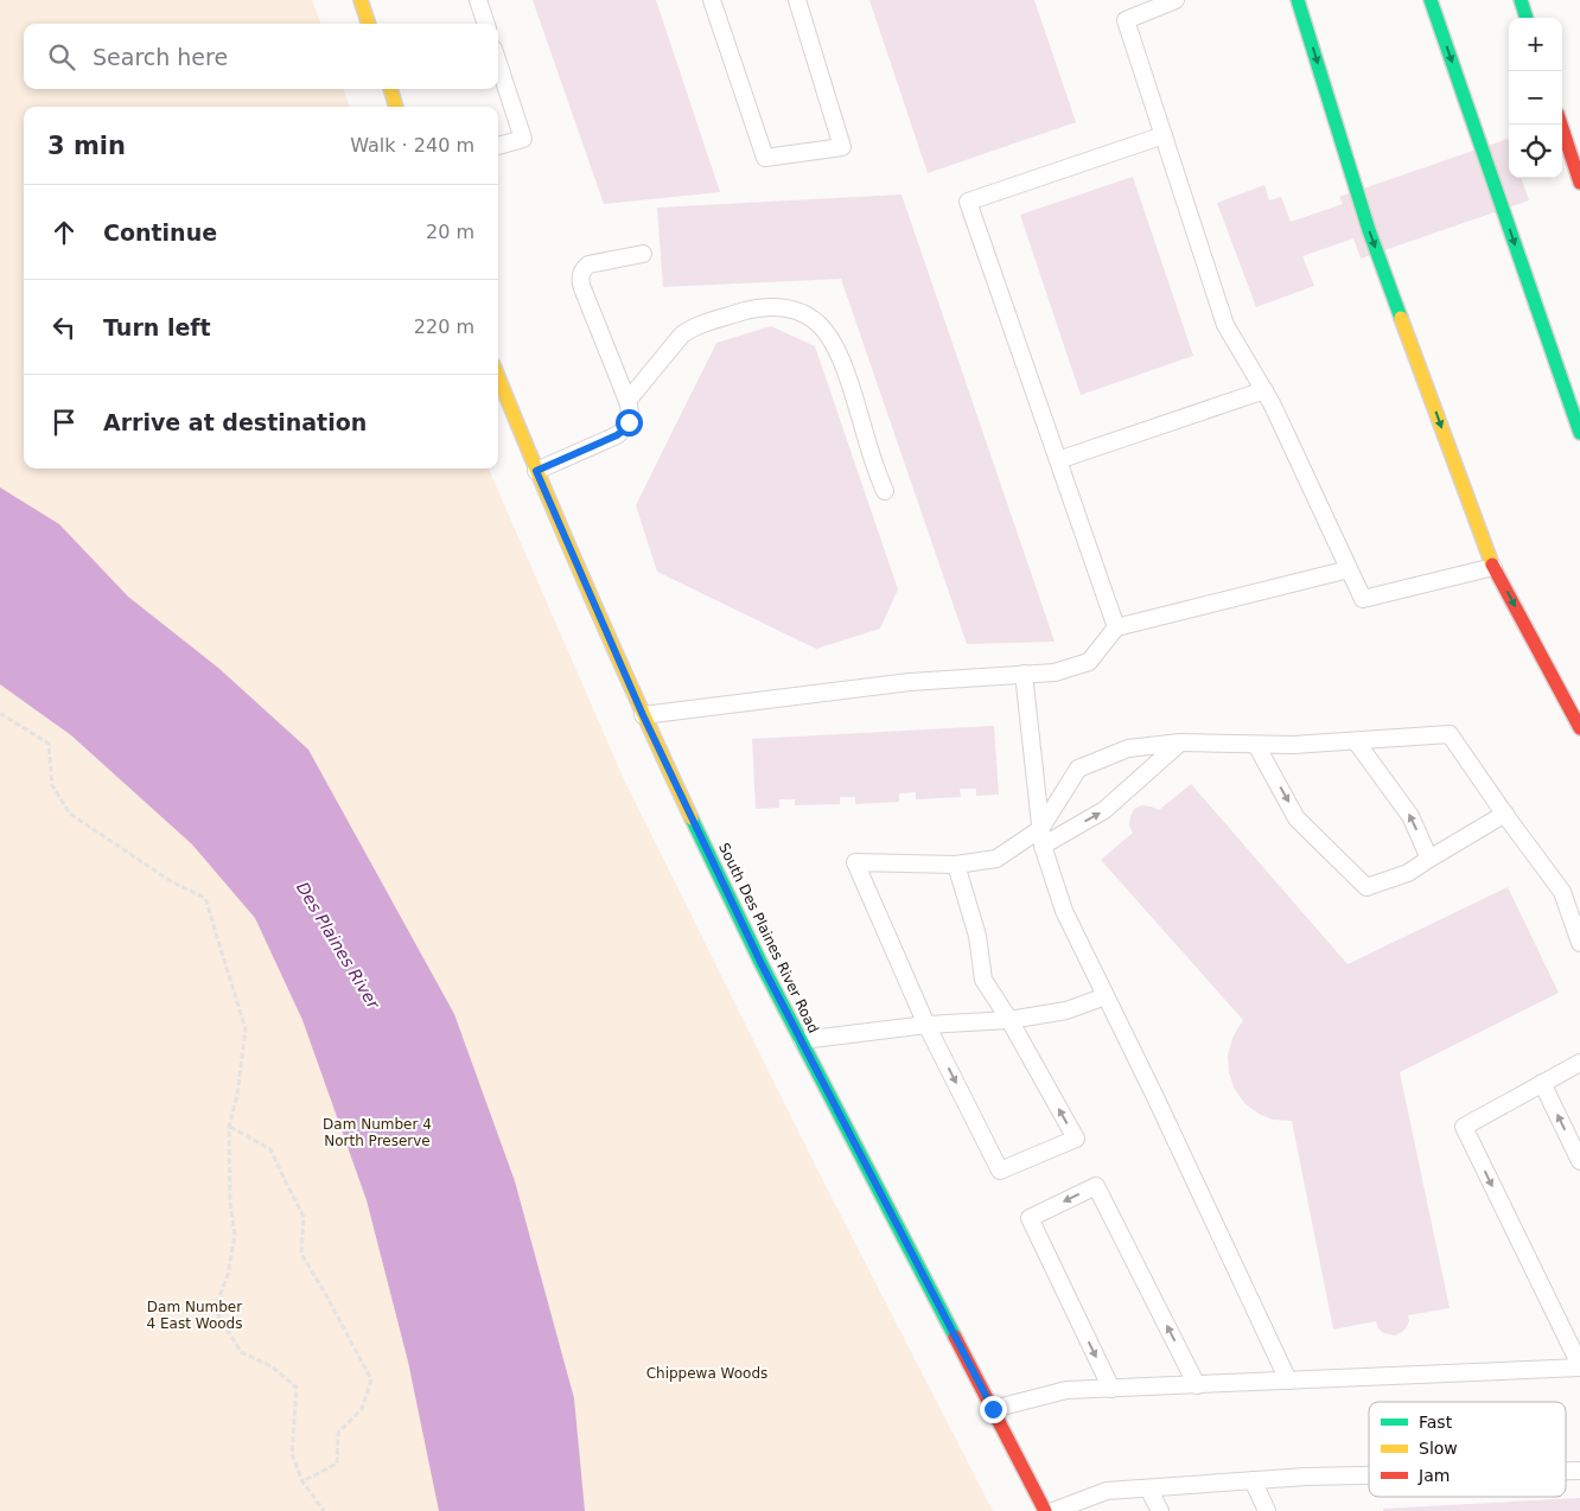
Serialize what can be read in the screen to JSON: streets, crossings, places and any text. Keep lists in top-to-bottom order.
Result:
{
  "streets": {
    "main road": ["South Des Plaines River Road"]
  },
  "water": ["Des Plaines River"],
  "parks": ["Dam Number 4 North Preserve", "Dam Number 4 East Woods", "Chippewa Woods"],
  "legend": ["Fast", "Slow", "Jam"],
  "page": {
    "map_buttons": ["+", "−"],
    "search": "Search here",
    "heading": ["3 min", "Walk · 240 m"],
    "list": [
      ["Continue", "20 m"],
      ["Turn left", "220 m"],
      "Arrive at destination"
    ]
  }
}
